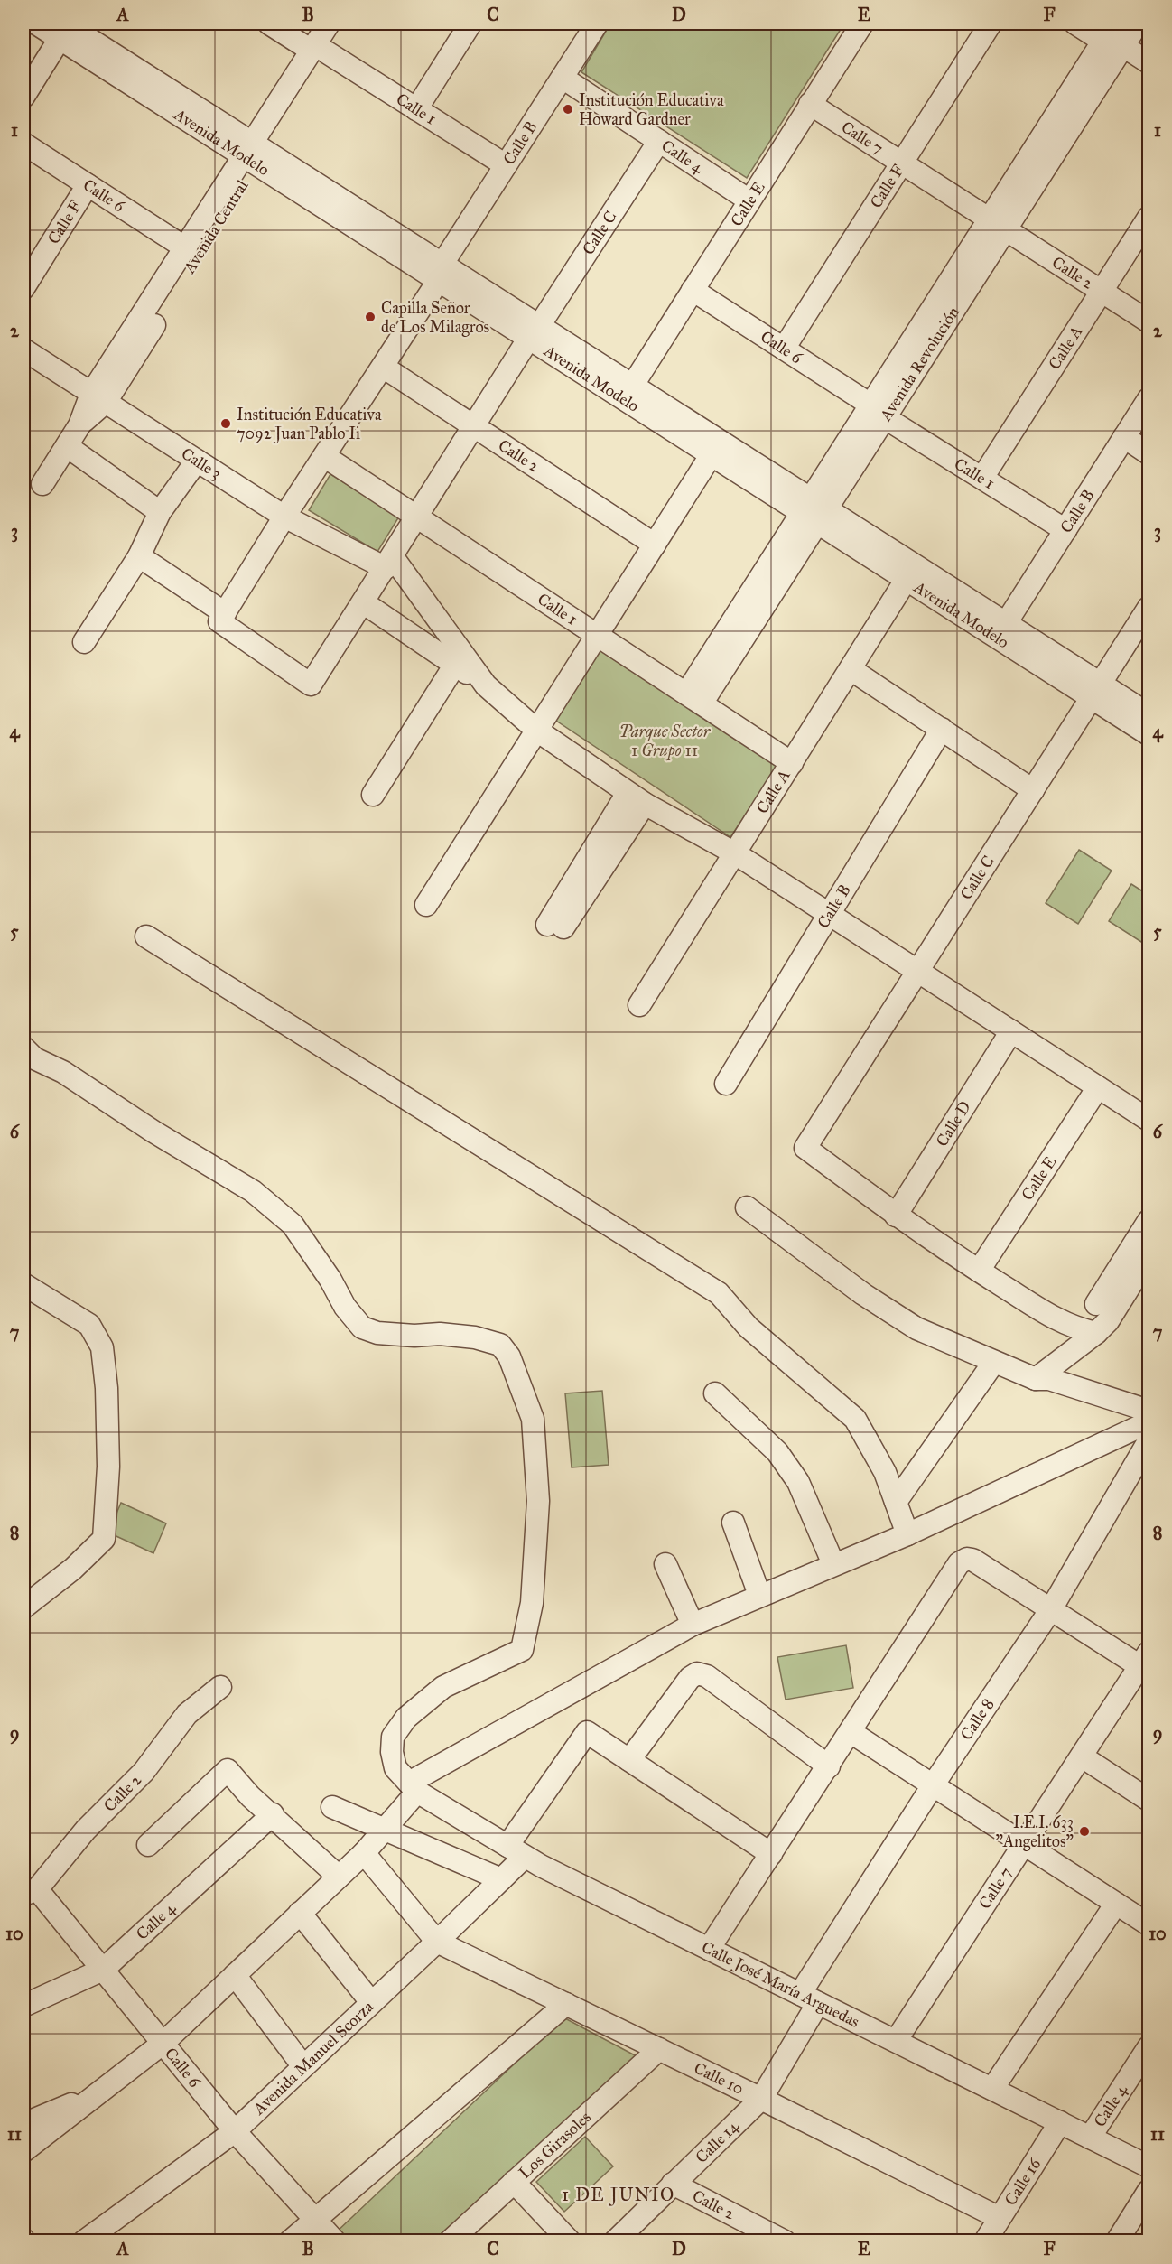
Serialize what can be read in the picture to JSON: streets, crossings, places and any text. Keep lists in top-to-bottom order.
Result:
{
  "streets": {
    "street": [
      "Calle 1",
      "Calle 7",
      "Avenida Modelo",
      "Calle B",
      "Calle 4",
      "Calle F",
      "Calle 6",
      "Calle E",
      "Avenida Central",
      "Calle C",
      "Calle 2",
      "Calle A",
      "Avenida Revolución",
      "Calle 3",
      "Calle D",
      "Calle 8",
      "Calle José María Arguedas",
      "Avenida Manuel Scorza",
      "Calle 10",
      "Calle 14",
      "Los Girasoles",
      "Calle 16"
    ]
  },
  "crossings": [
    ["Calle 1", "Calle B"],
    ["Calle 1", "Calle 6"],
    ["Calle 1", "Avenida Central"],
    ["Calle 1", "Calle C"],
    ["Calle 1", "Calle A"],
    ["Calle 1", "Avenida Revolución"],
    ["Calle 7", "Calle F"],
    ["Calle 7", "Calle E"],
    ["Calle 7", "Calle 2"],
    ["Calle 7", "Avenida Revolución"],
    ["Calle 7", "Calle José María Arguedas"],
    ["Avenida Modelo", "Calle B"],
    ["Avenida Modelo", "Calle E"],
    ["Avenida Modelo", "Avenida Central"],
    ["Avenida Modelo", "Calle C"],
    ["Avenida Modelo", "Calle A"],
    ["Avenida Modelo", "Avenida Revolución"],
    ["Calle B", "Calle 4"],
    ["Calle B", "Calle C"],
    ["Calle B", "Calle 2"],
    ["Calle B", "Calle 3"],
    ["Calle 4", "Calle 6"],
    ["Calle 4", "Calle E"],
    ["Calle 4", "Calle C"],
    ["Calle 4", "Calle José María Arguedas"],
    ["Calle F", "Calle 6"],
    ["Calle 6", "Calle E"],
    ["Calle 6", "Avenida Central"],
    ["Calle 6", "Calle 2"],
    ["Calle 6", "Avenida Revolución"],
    ["Calle 6", "Avenida Manuel Scorza"],
    ["Avenida Central", "Calle 3"],
    ["Calle C", "Calle 2"],
    ["Calle C", "Calle 3"],
    ["Calle C", "Calle D"],
    ["Calle 2", "Calle A"],
    ["Calle 2", "Avenida Revolución"],
    ["Calle 2", "Calle 14"],
    ["Calle 8", "Calle José María Arguedas"],
    ["Calle 8", "Calle 14"],
    ["Calle José María Arguedas", "Avenida Manuel Scorza"],
    ["Calle José María Arguedas", "Calle 14"],
    ["Calle José María Arguedas", "Calle 16"],
    ["Avenida Manuel Scorza", "Calle 10"],
    ["Calle 10", "Calle 14"],
    ["Calle 10", "Los Girasoles"],
    ["Calle 10", "Calle 16"]
  ],
  "districts": ["1 DE JUNIO"],
  "parks": ["Parque Sector 1 Grupo 11"],
  "places": [
    "Institución Educativa Howard Gardner",
    "Capilla Señor de Los Milagros",
    "Institución Educativa 7092 Juan Pablo Ii",
    "I.E.I. 633 \"Angelitos\""
  ],
  "grid": {
    "columns": [
      "A",
      "B",
      "C",
      "D",
      "E",
      "F"
    ],
    "rows": [
      "1",
      "2",
      "3",
      "4",
      "5",
      "6",
      "7",
      "8",
      "9",
      "10",
      "11"
    ]
  }
}
